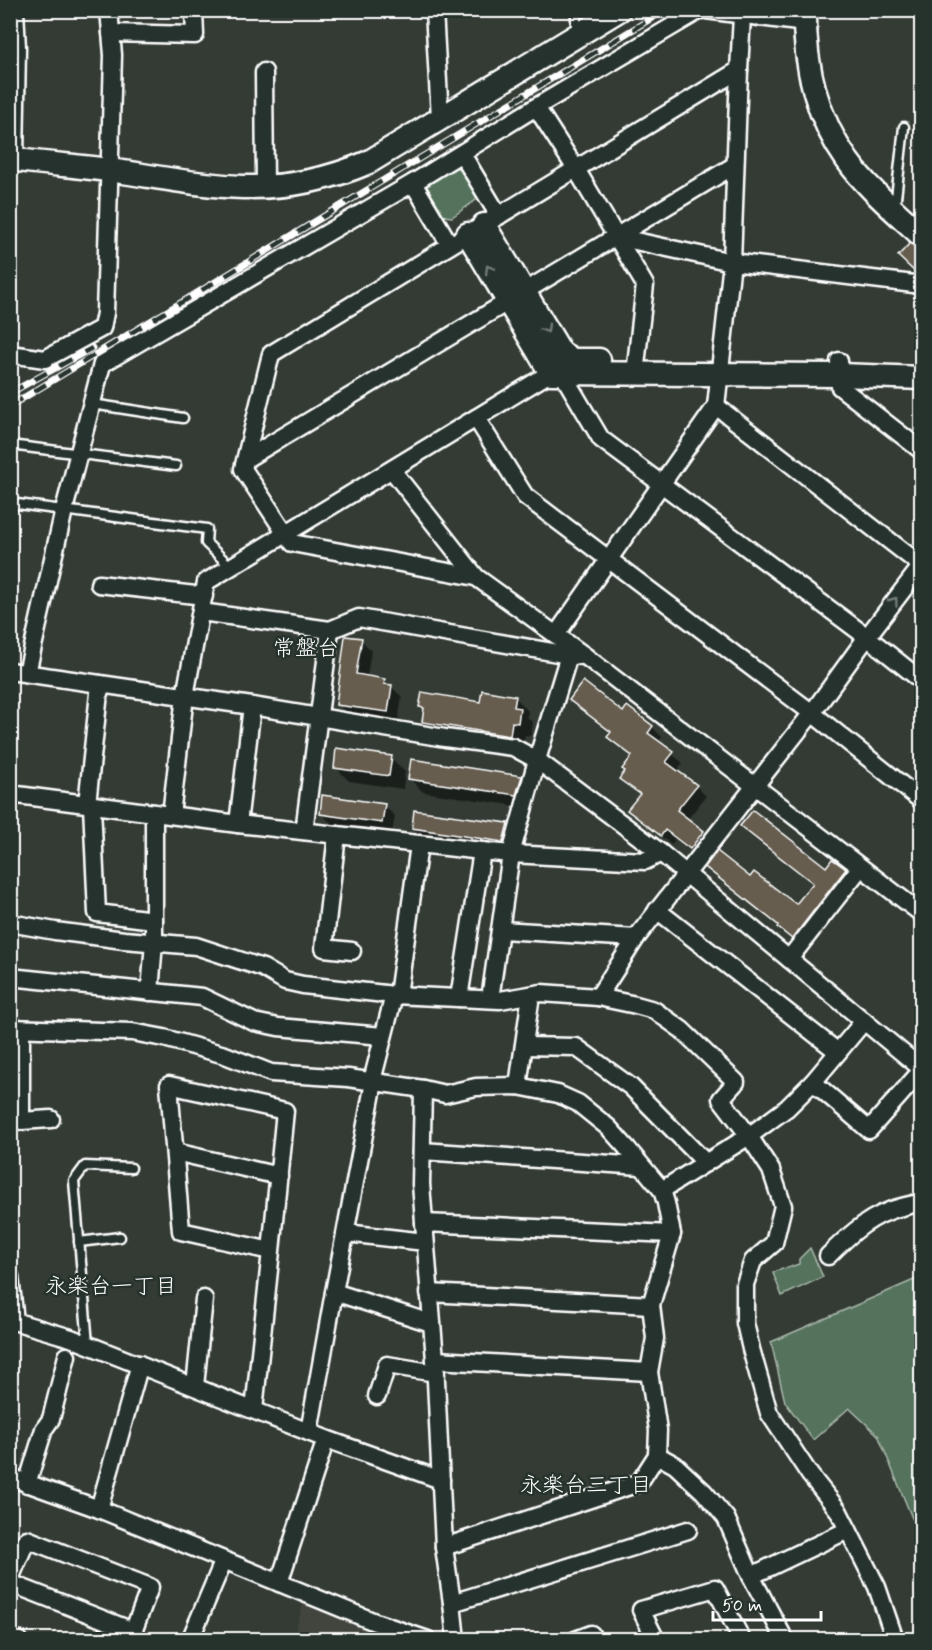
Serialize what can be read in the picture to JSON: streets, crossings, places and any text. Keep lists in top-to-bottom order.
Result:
{
  "districts": ["常盤台", "永楽台一丁目", "永楽台三丁目"],
  "scale_bar": "50 m"
}
